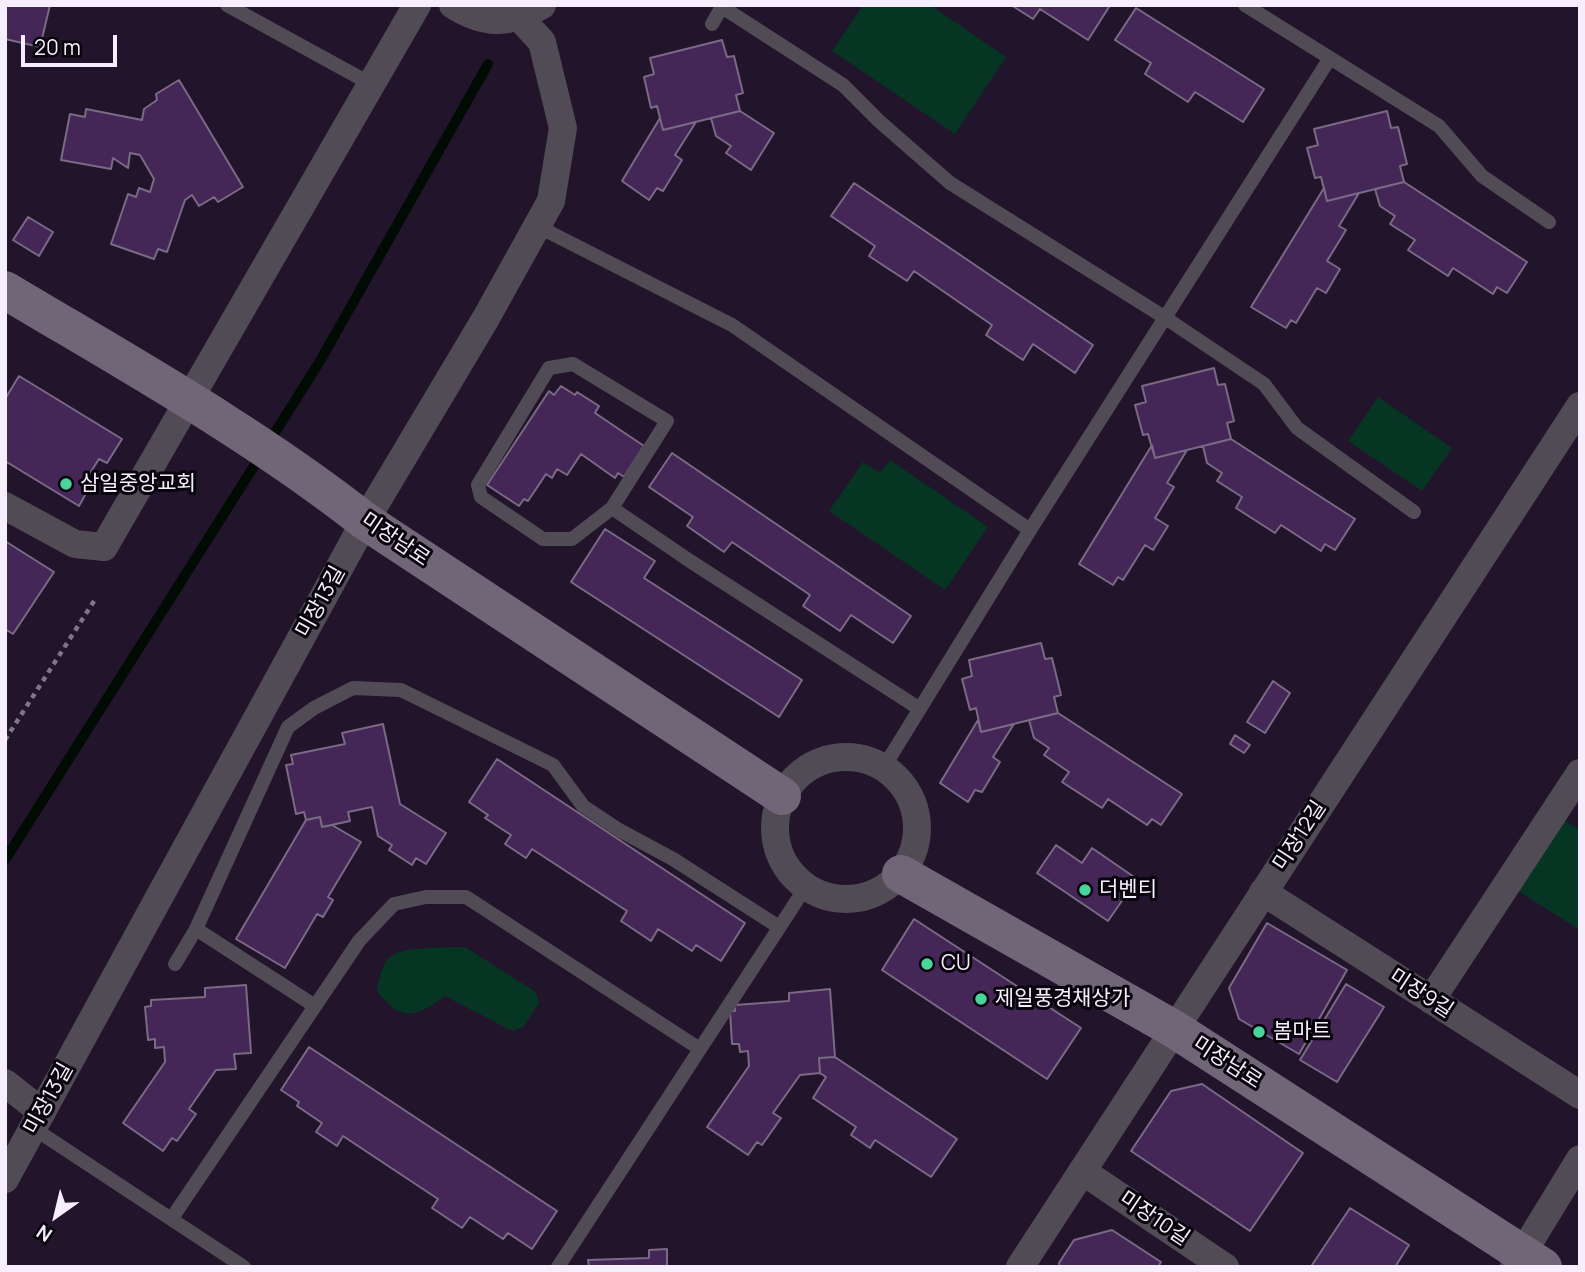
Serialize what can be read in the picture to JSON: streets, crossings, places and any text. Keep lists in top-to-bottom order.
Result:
{
  "streets": {
    "street": [
      "미장남로",
      "미장13길",
      "미장12길",
      "미장9길",
      "미장10길"
    ]
  },
  "crossings": [
    ["미장남로", "미장13길"],
    ["미장남로", "미장12길"],
    ["미장12길", "미장9길"],
    ["미장12길", "미장10길"]
  ],
  "places": [
    "삼일중앙교회",
    "더벤티",
    "CU",
    "제일풍경채상가",
    "봄마트"
  ],
  "scale_bar": "20 m",
  "north": "bottom left"
}
